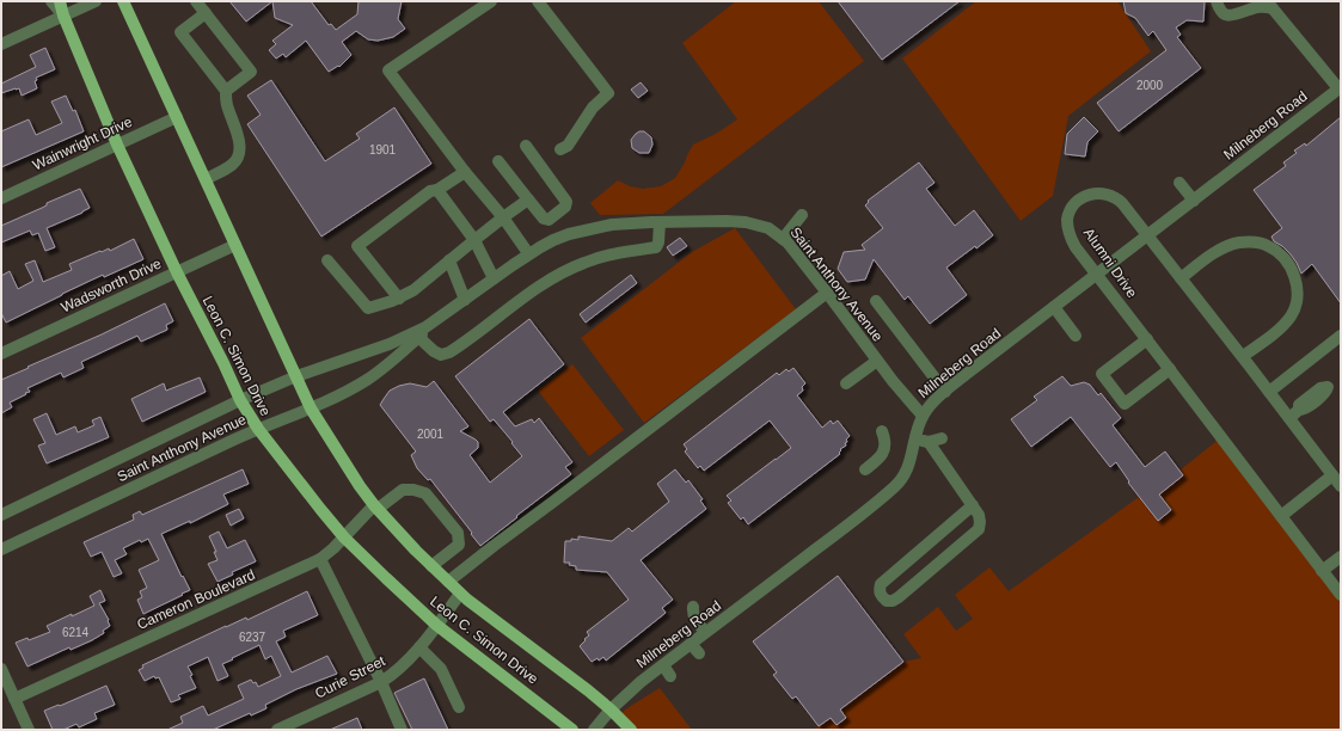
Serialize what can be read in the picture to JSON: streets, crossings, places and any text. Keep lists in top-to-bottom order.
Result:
{
  "streets": {
    "main road": ["Leon C. Simon Drive"],
    "street": [
      "Milneberg Road",
      "Wainwright Drive",
      "Alumni Drive",
      "Saint Anthony Avenue",
      "Wadsworth Drive",
      "Cameron Boulevard",
      "Curie Street"
    ]
  },
  "crossings": [
    ["Milneberg Road", "Alumni Drive"],
    ["Milneberg Road", "Saint Anthony Avenue"],
    ["Milneberg Road", "Leon C. Simon Drive"],
    ["Wainwright Drive", "Leon C. Simon Drive"],
    ["Saint Anthony Avenue", "Leon C. Simon Drive"],
    ["Wadsworth Drive", "Leon C. Simon Drive"],
    ["Leon C. Simon Drive", "Cameron Boulevard"],
    ["Leon C. Simon Drive", "Curie Street"]
  ],
  "house_numbers": [
    "2000",
    "1901",
    "2001",
    "6214",
    "6237"
  ]
}
